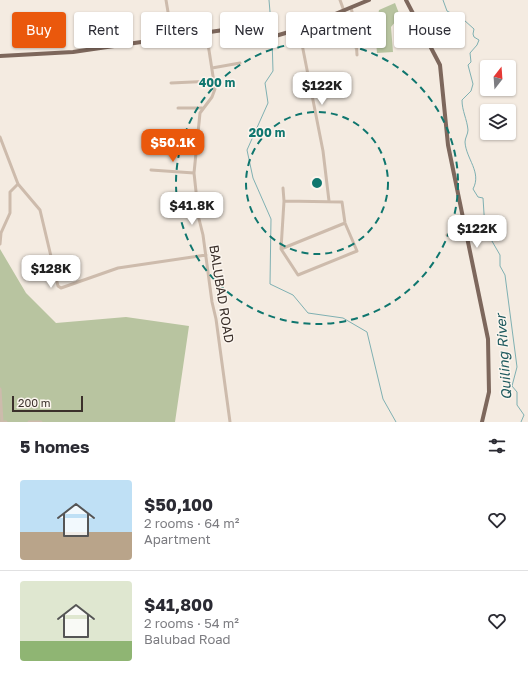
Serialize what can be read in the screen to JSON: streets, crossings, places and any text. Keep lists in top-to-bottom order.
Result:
{
  "streets": {
    "street": ["BALUBAD ROAD"]
  },
  "water": ["Quiling River"],
  "scale_bar": "200 m",
  "north": "top",
  "page": {
    "chip": [
      "Buy",
      "Rent",
      "Filters",
      "New",
      "Apartment",
      "House"
    ],
    "price": [
      "$122K",
      "$50.1K",
      "$41.8K",
      "$122K",
      "$128K"
    ],
    "scale": "200 m",
    "heading": "5 homes",
    "list": [
      {
        "name": "$50,100",
        "note": "2 rooms · 64 m² · Apartment"
      },
      {
        "name": "$41,800",
        "note": "2 rooms · 54 m² · Balubad Road"
      }
    ]
  },
  "rings": ["400 m", "200 m"]
}
